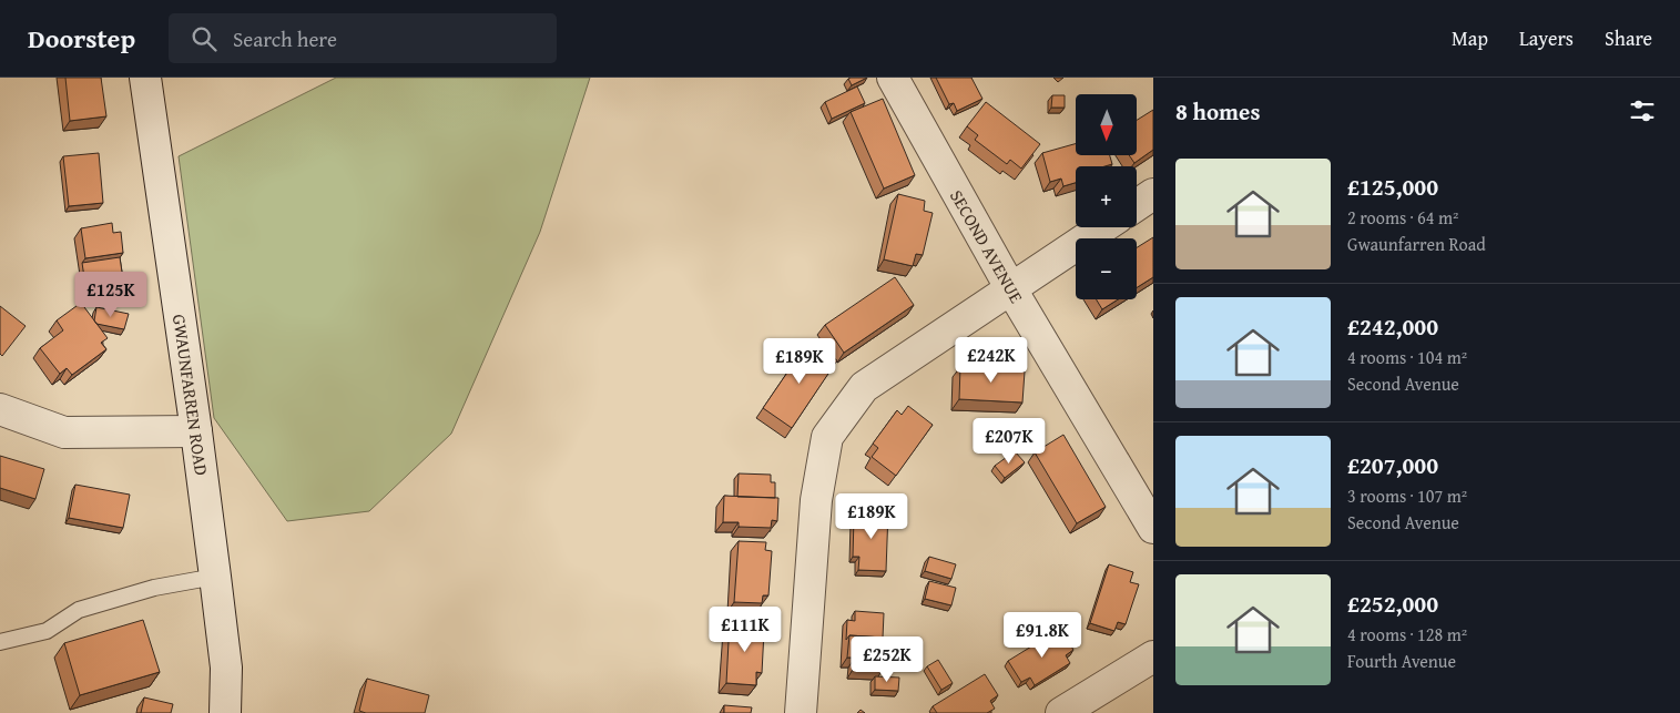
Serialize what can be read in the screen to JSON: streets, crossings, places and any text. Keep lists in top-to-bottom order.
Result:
{
  "streets": {
    "street": ["SECOND AVENUE", "GWAUNFARREN ROAD"]
  },
  "north": "bottom",
  "page": {
    "header": "Doorstep",
    "search": "Search here",
    "nav": ["Map", "Layers", "Share"],
    "heading": "8 homes",
    "map_buttons": ["+", "−"],
    "list": [
      {
        "name": "£125,000",
        "note": "2 rooms · 64 m² · Gwaunfarren Road"
      },
      {
        "name": "£242,000",
        "note": "4 rooms · 104 m² · Second Avenue"
      },
      {
        "name": "£207,000",
        "note": "3 rooms · 107 m² · Second Avenue"
      },
      {
        "name": "£252,000",
        "note": "4 rooms · 128 m² · Fourth Avenue"
      }
    ],
    "price": [
      "£125K",
      "£242K",
      "£189K",
      "£207K",
      "£189K",
      "£111K",
      "£91.8K",
      "£252K"
    ]
  }
}
